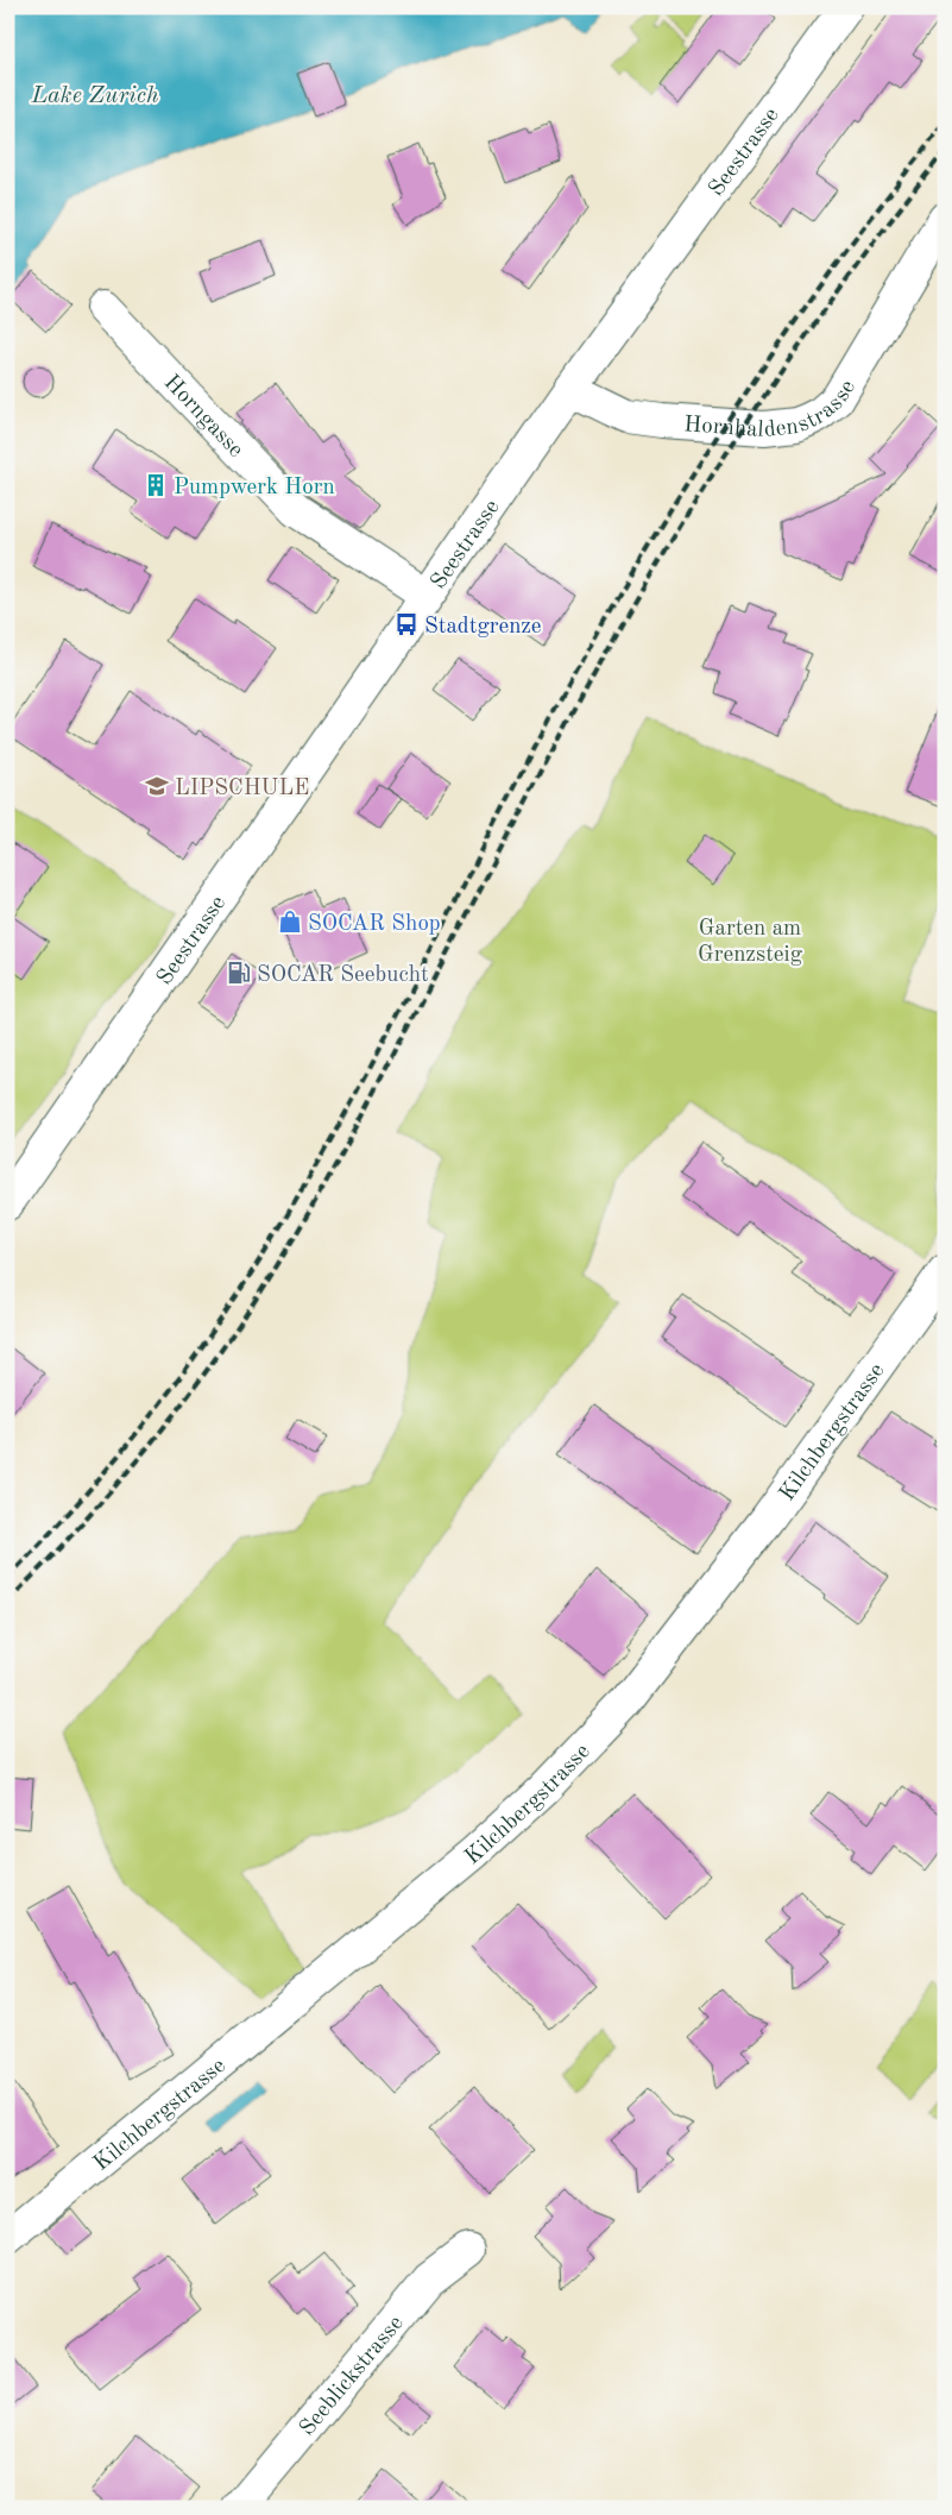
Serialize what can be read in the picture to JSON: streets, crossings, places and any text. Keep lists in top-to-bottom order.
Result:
{
  "streets": {
    "street": [
      "Seestrasse",
      "Hornhaldenstrasse",
      "Horngasse",
      "Kilchbergstrasse",
      "Seeblickstrasse"
    ]
  },
  "crossings": [
    ["Seestrasse", "Hornhaldenstrasse"],
    ["Seestrasse", "Horngasse"]
  ],
  "water": ["Lake Zurich"],
  "parks": ["Garten am Grenzsteig"],
  "places": {
    "building": ["Pumpwerk Horn"],
    "bus stop": ["Stadtgrenze"],
    "school or university": ["LIPSCHULE"],
    "shop": ["SOCAR Shop"],
    "fuel station": ["SOCAR Seebucht"]
  }
}
